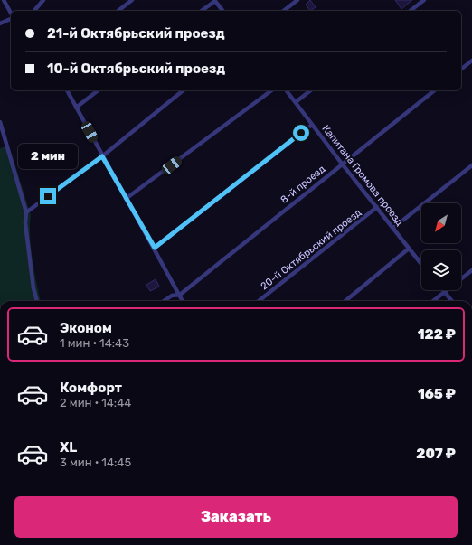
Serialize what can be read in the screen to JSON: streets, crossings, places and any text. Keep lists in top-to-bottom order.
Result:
{
  "streets": {
    "street": ["Капитана Громова проезд", "8-й проезд", "20-й Октябрьский проезд"]
  },
  "crossings": [
    ["Капитана Громова проезд", "8-й проезд"],
    ["Капитана Громова проезд", "20-й Октябрьский проезд"]
  ],
  "north": "bottom left",
  "page": {
    "banner": ["21-й Октябрьский проезд", "10-й Октябрьский проезд"],
    "bubble": "2 мин",
    "list": [
      {
        "name": "Эконом",
        "note": "1 мин · 14:43",
        "value": "122 ₽"
      },
      {
        "name": "Комфорт",
        "note": "2 мин · 14:44",
        "value": "165 ₽"
      },
      {
        "name": "XL",
        "note": "3 мин · 14:45",
        "value": "207 ₽"
      }
    ],
    "buttons": "Заказать"
  }
}
